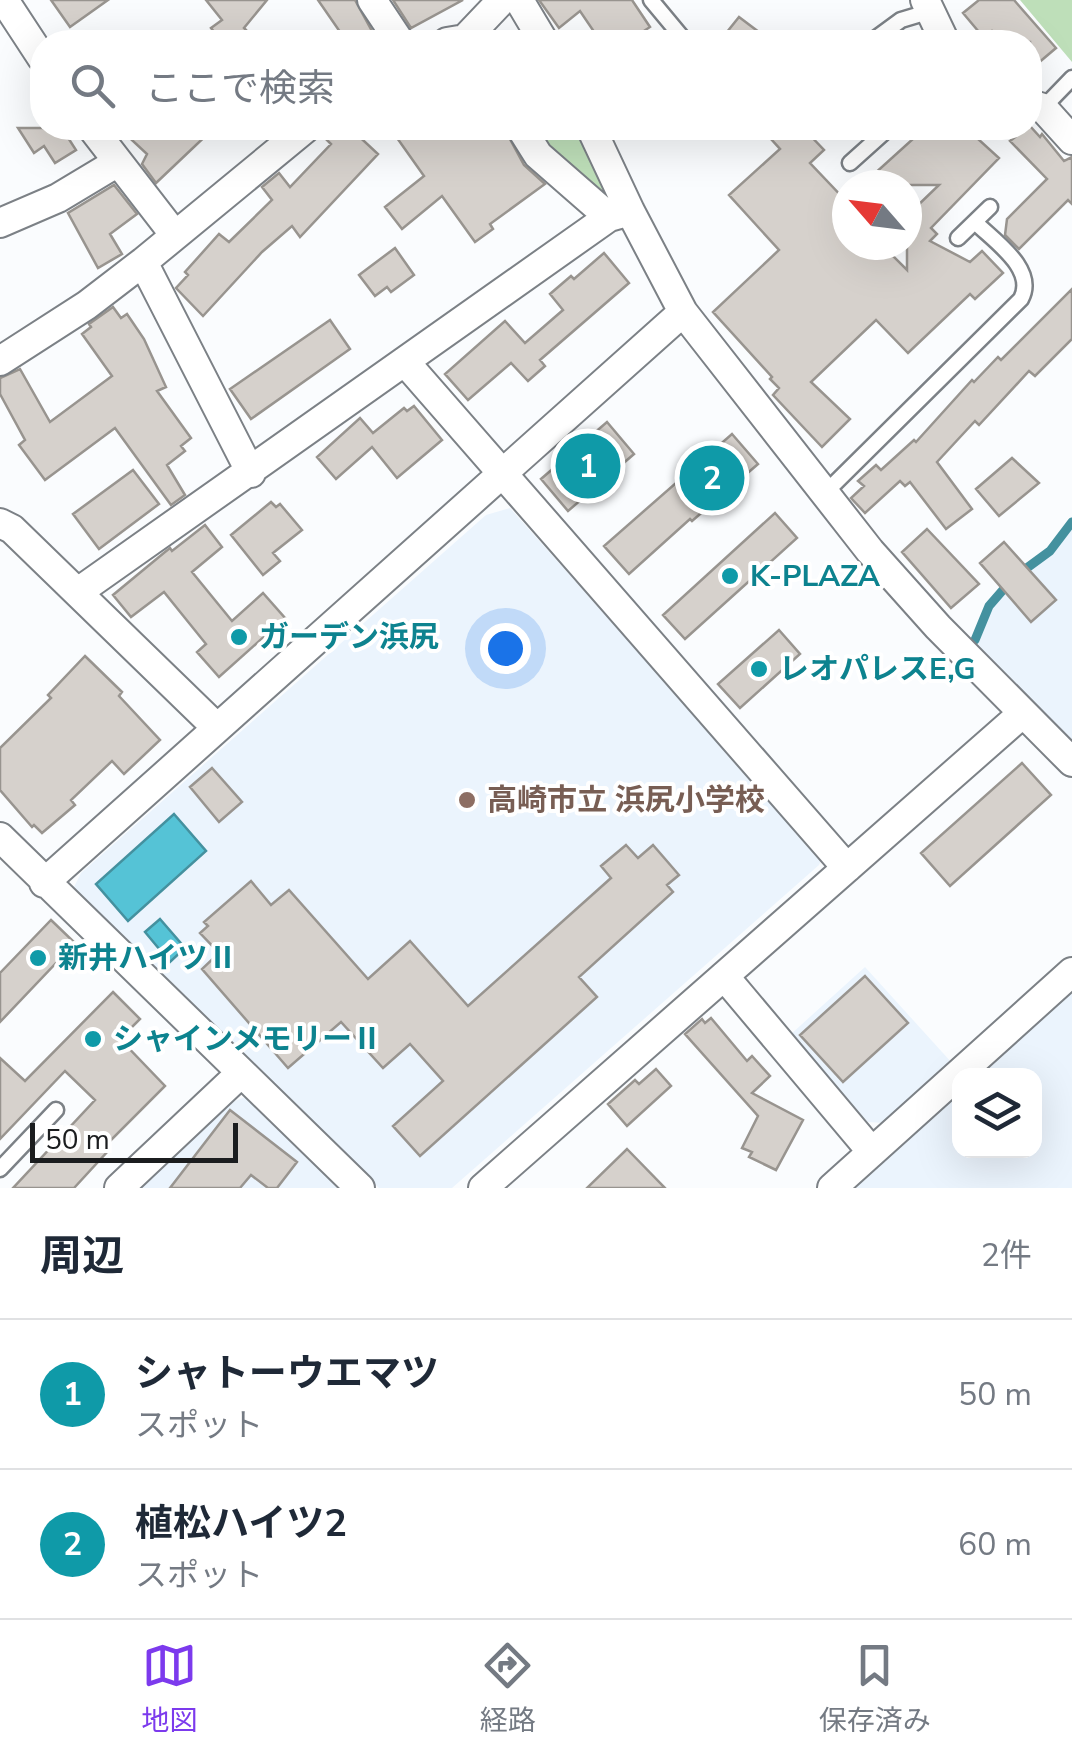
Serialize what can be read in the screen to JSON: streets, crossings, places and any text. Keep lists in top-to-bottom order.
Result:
{
  "places": [
    "K-PLAZA",
    "ガーデン浜尻",
    "レオパレスE,G",
    "高崎市立 浜尻小学校",
    "新井ハイツⅡ",
    "シャインメモリーⅡ"
  ],
  "scale_bar": "50 m",
  "north": "top left",
  "page": {
    "search": "ここで検索",
    "pins": ["1", "2"],
    "scale": "50 m",
    "heading": ["周辺", "2件"],
    "list": [
      {
        "mark": "1",
        "name": "シャトーウエマツ",
        "note": "スポット",
        "value": "50 m"
      },
      {
        "mark": "2",
        "name": "植松ハイツ2",
        "note": "スポット",
        "value": "60 m"
      }
    ],
    "nav": ["地図", "経路", "保存済み"]
  }
}
